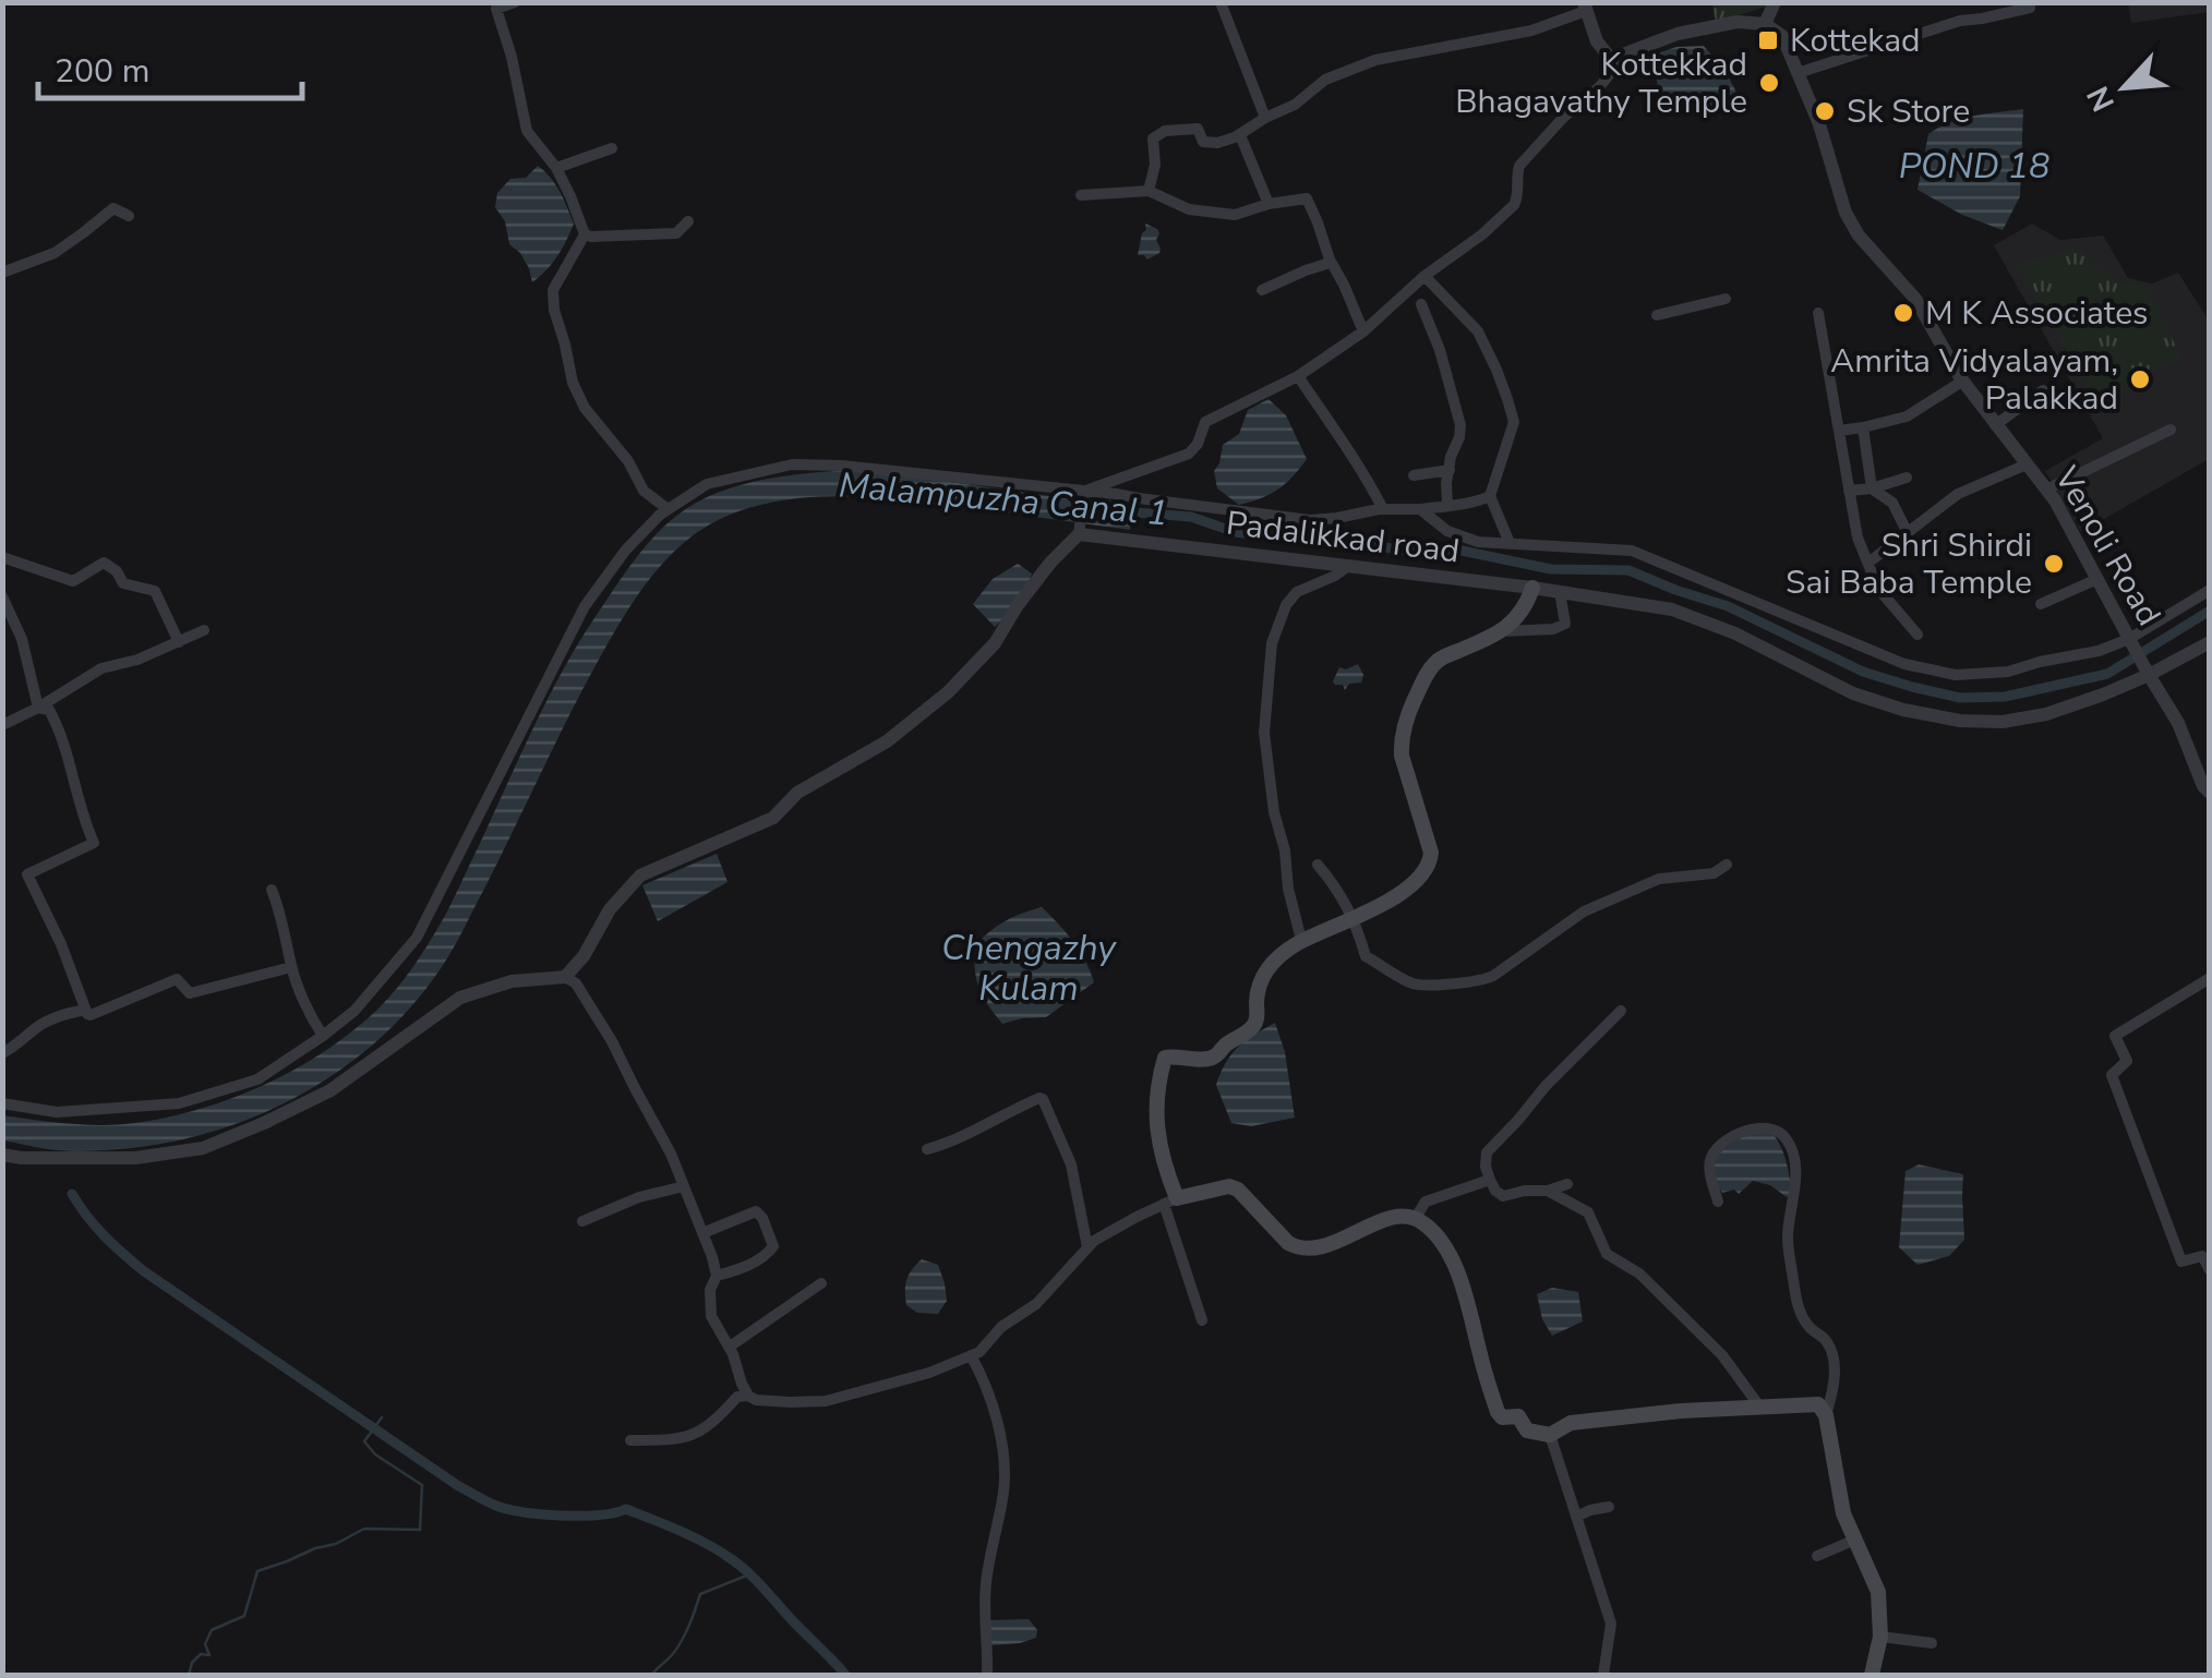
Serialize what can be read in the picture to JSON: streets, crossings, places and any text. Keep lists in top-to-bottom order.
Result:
{
  "streets": {
    "street": ["Padalikkad road", "Venoli Road"]
  },
  "crossings": [
    ["Padalikkad road", "Venoli Road"]
  ],
  "water": ["POND 18", "Malampuzha Canal 1", "Chengazhy Kulam"],
  "places": {
    "transit": ["Kottekad"],
    "other": [
      "Kottekkad Bhagavathy Temple",
      "Sk Store",
      "M K Associates",
      "Amrita Vidyalayam, Palakkad",
      "Shri Shirdi Sai Baba Temple"
    ]
  },
  "scale_bar": "200 m",
  "north": "bottom left"
}
